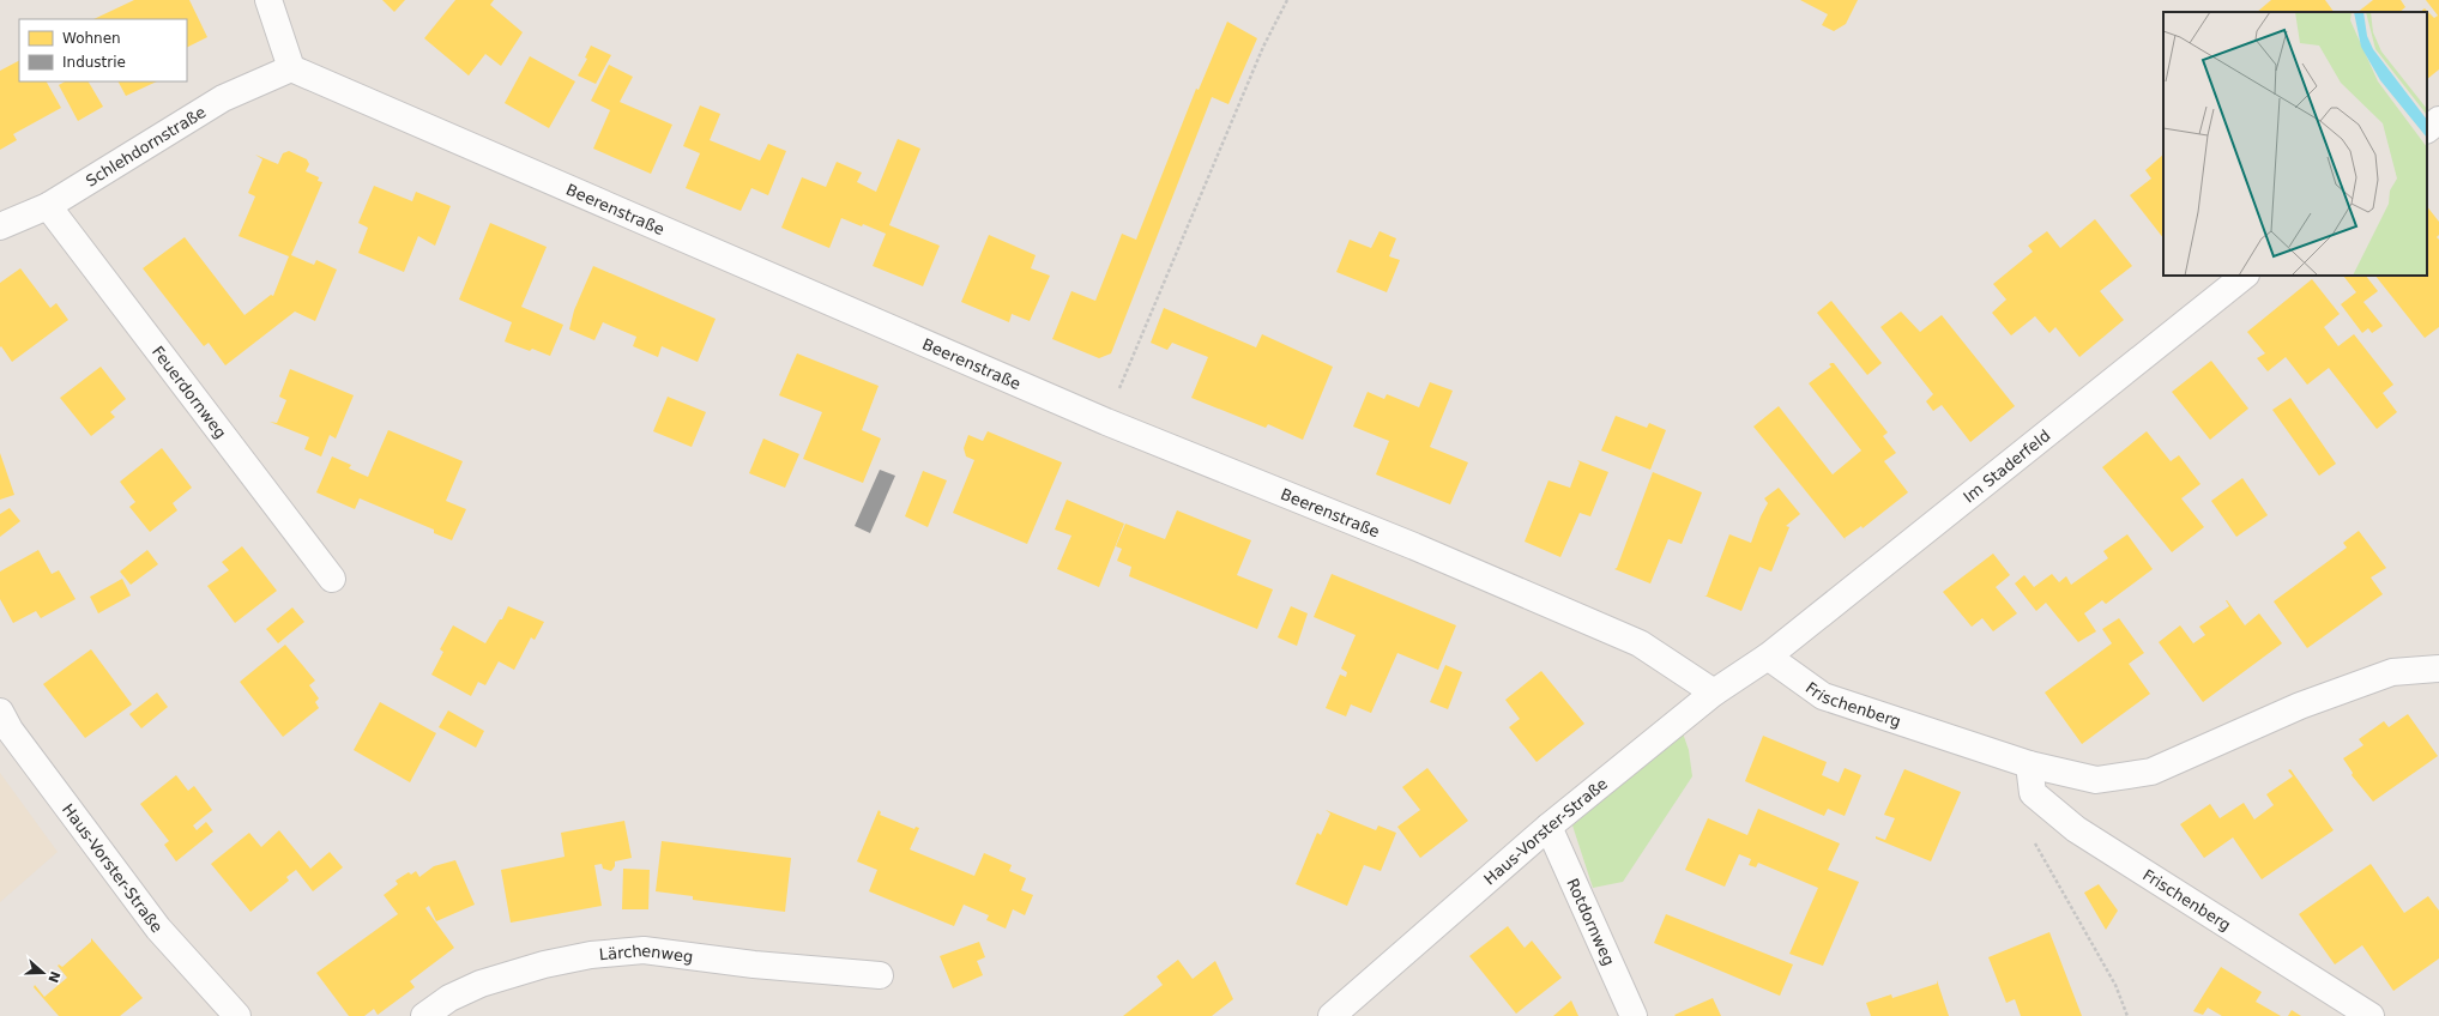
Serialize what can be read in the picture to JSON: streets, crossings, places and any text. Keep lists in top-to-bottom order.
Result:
{
  "streets": {
    "street": [
      "Schlehdornstraße",
      "Beerenstraße",
      "Feuerdornweg",
      "Im Staderfeld",
      "Frischenberg",
      "Haus-Vorster-Straße",
      "Rotdornweg",
      "Lärchenweg"
    ]
  },
  "crossings": [
    ["Schlehdornstraße", "Beerenstraße"],
    ["Schlehdornstraße", "Feuerdornweg"],
    ["Beerenstraße", "Haus-Vorster-Straße"],
    ["Im Staderfeld", "Frischenberg"],
    ["Im Staderfeld", "Haus-Vorster-Straße"],
    ["Frischenberg", "Haus-Vorster-Straße"],
    ["Haus-Vorster-Straße", "Rotdornweg"]
  ],
  "legend": ["Wohnen", "Industrie"],
  "north": "right"
}
